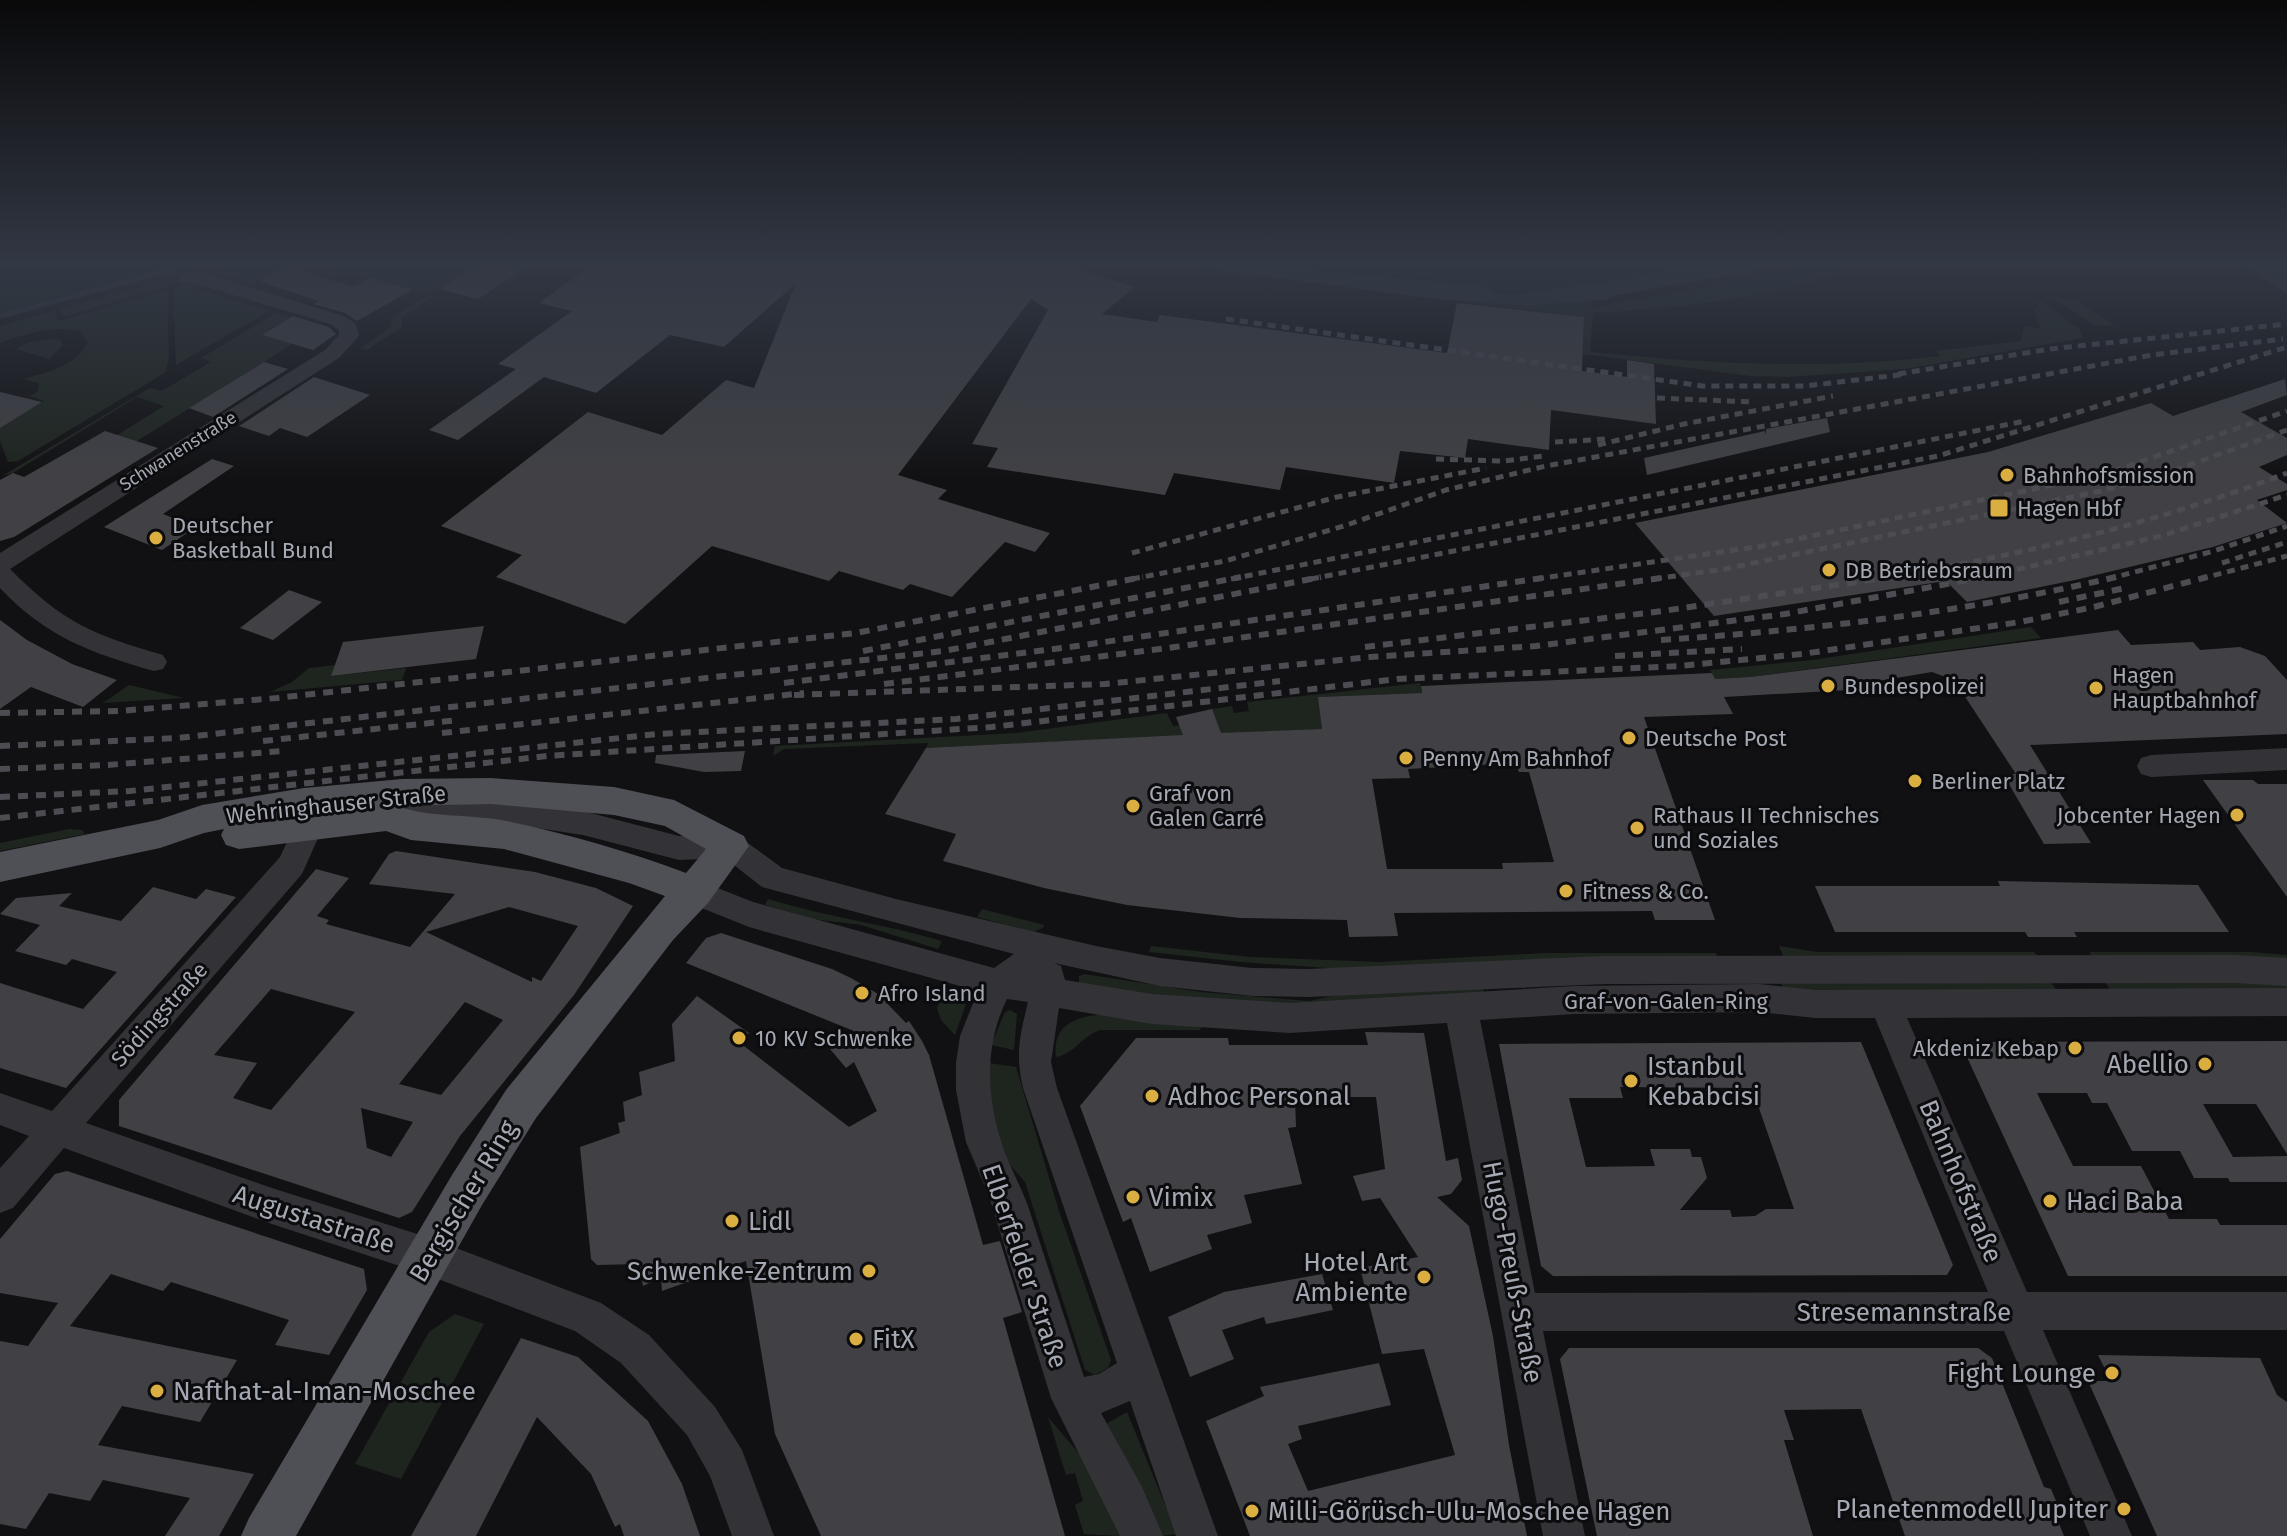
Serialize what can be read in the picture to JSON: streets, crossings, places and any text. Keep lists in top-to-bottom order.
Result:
{
  "streets": {
    "main road": ["Wehringhauser Straße", "Bergischer Ring"],
    "street": [
      "Schwanenstraße",
      "Graf-von-Galen-Ring",
      "Södingstraße",
      "Bahnhofstraße",
      "Augustastraße",
      "Elberfelder Straße",
      "Hugo-Preuß-Straße",
      "Stresemannstraße"
    ]
  },
  "crossings": [
    ["Wehringhauser Straße", "Södingstraße"],
    ["Wehringhauser Straße", "Bergischer Ring"],
    ["Graf-von-Galen-Ring", "Bahnhofstraße"],
    ["Graf-von-Galen-Ring", "Hugo-Preuß-Straße"],
    ["Södingstraße", "Augustastraße"],
    ["Bahnhofstraße", "Stresemannstraße"],
    ["Bergischer Ring", "Augustastraße"],
    ["Hugo-Preuß-Straße", "Stresemannstraße"]
  ],
  "places": {
    "other": [
      "Bahnhofsmission",
      "Deutscher Basketball Bund",
      "DB Betriebsraum",
      "Bundespolizei",
      "Hagen Hauptbahnhof",
      "Deutsche Post",
      "Penny Am Bahnhof",
      "Berliner Platz",
      "Graf von Galen Carré",
      "Jobcenter Hagen",
      "Rathaus II Technisches und Soziales",
      "Fitness & Co.",
      "Afro Island",
      "10 KV Schwenke",
      "Akdeniz Kebap",
      "Abellio",
      "Istanbul Kebabcisi",
      "Adhoc Personal",
      "Vimix",
      "Haci Baba",
      "Lidl",
      "Schwenke-Zentrum",
      "Hotel Art Ambiente",
      "FitX",
      "Fight Lounge",
      "Nafthat-al-Iman-Moschee",
      "Planetenmodell Jupiter",
      "Milli-Görüsch-Ulu-Moschee Hagen"
    ],
    "transit": ["Hagen Hbf"]
  }
}
